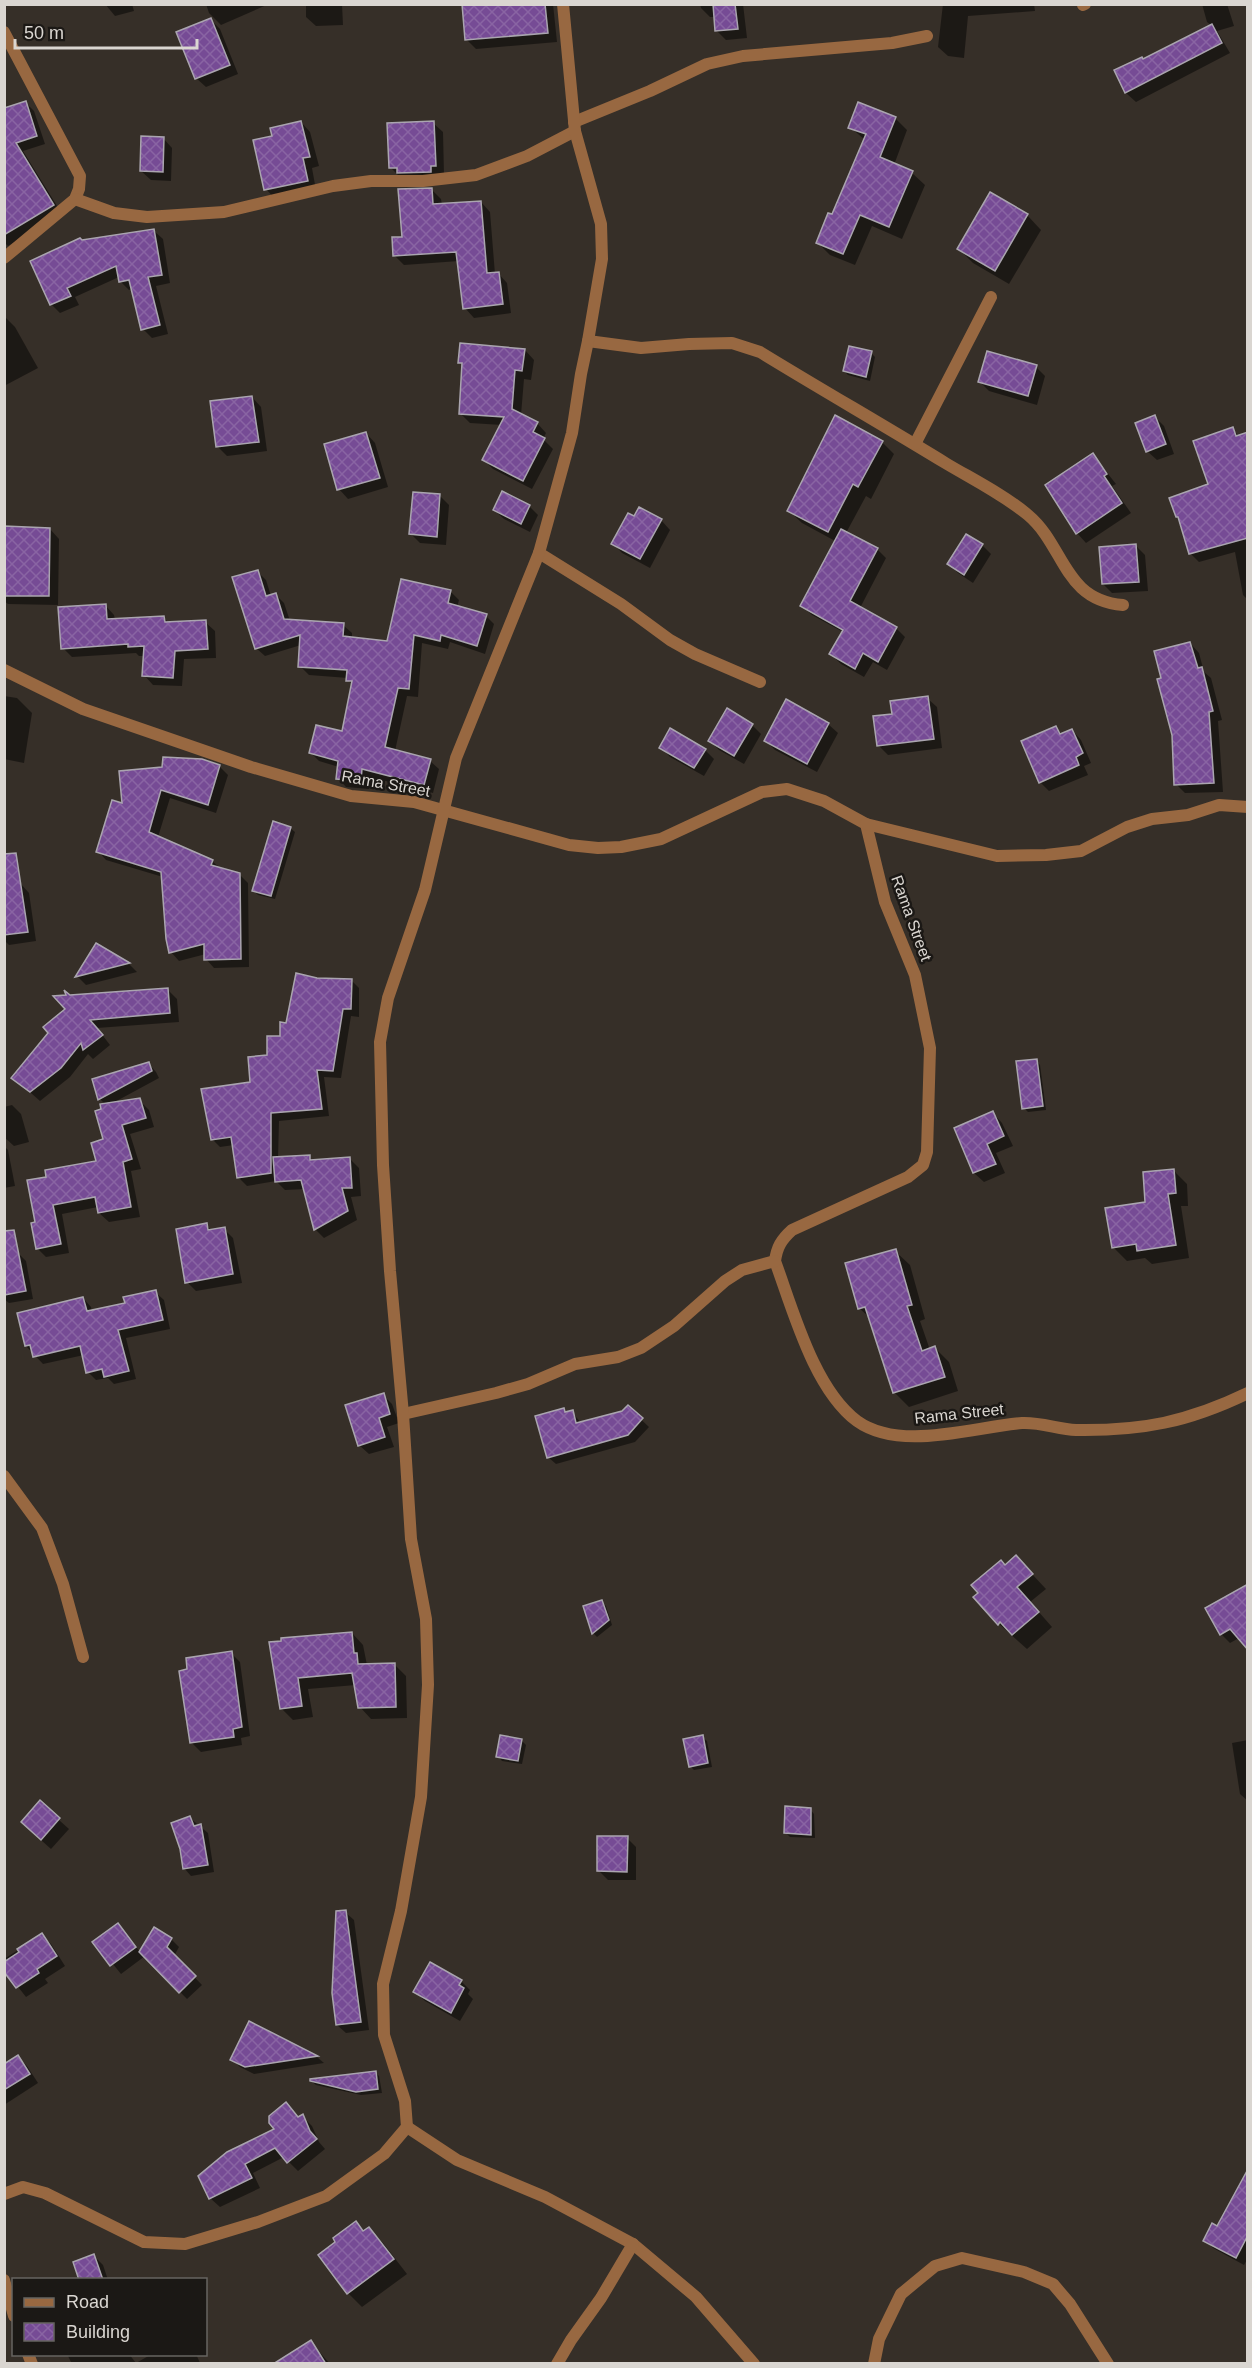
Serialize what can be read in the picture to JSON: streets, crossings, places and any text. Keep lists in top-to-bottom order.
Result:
{
  "streets": {
    "street": ["Rama Street"]
  },
  "legend": ["Road", "Building"],
  "scale_bar": "50 m"
}
